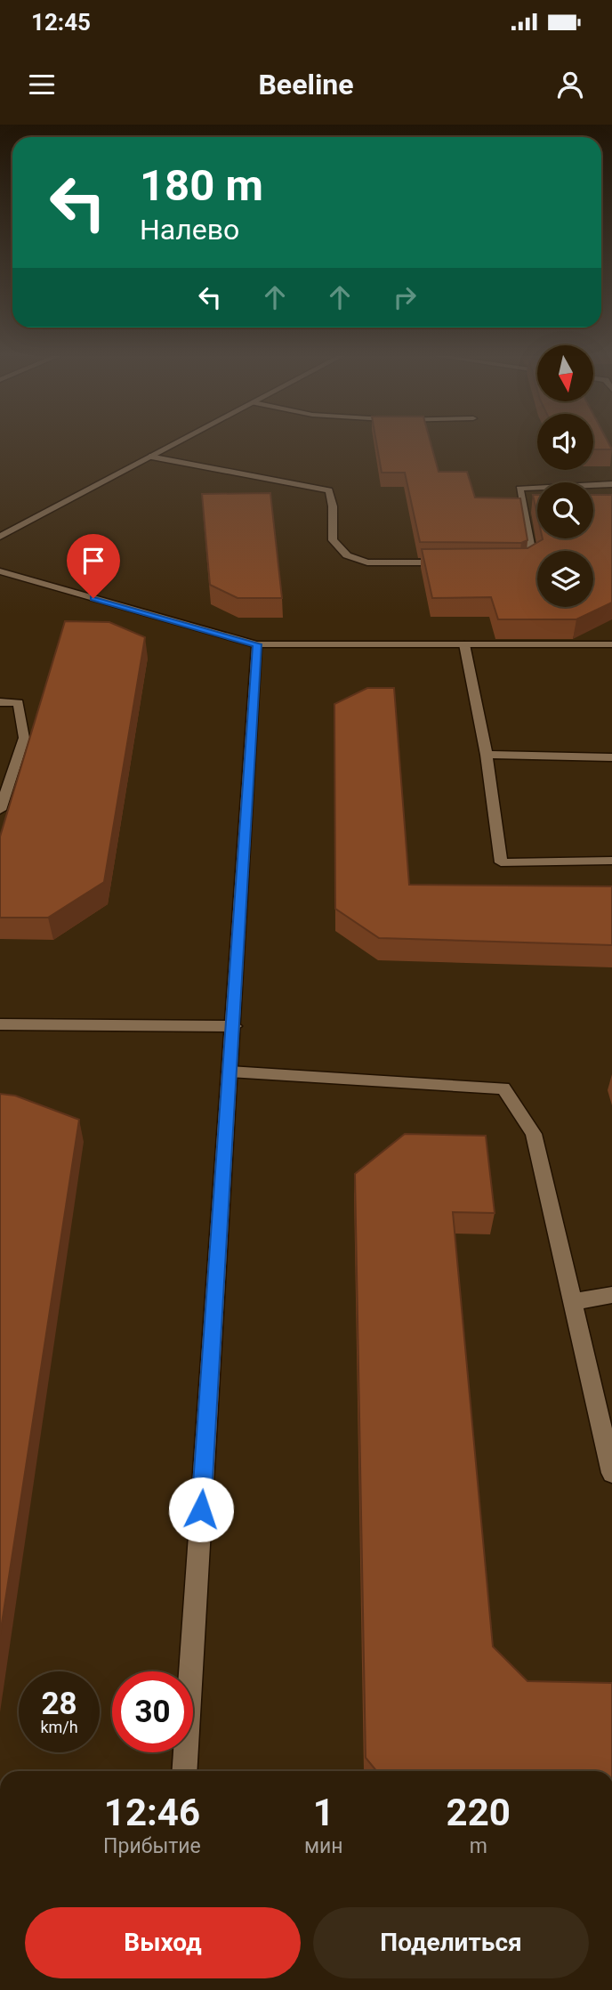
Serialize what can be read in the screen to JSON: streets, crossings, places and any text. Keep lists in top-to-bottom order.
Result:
{
  "north": "bottom",
  "page": {
    "status": "12:45",
    "header": "Beeline",
    "turn": ["180 m", "Налево"],
    "speed": "28 km/h",
    "limit": "30",
    "eta": [
      "12:46",
      "Прибытие",
      "1",
      "мин",
      "220",
      "m"
    ],
    "buttons": ["Выход", "Поделиться"]
  }
}
